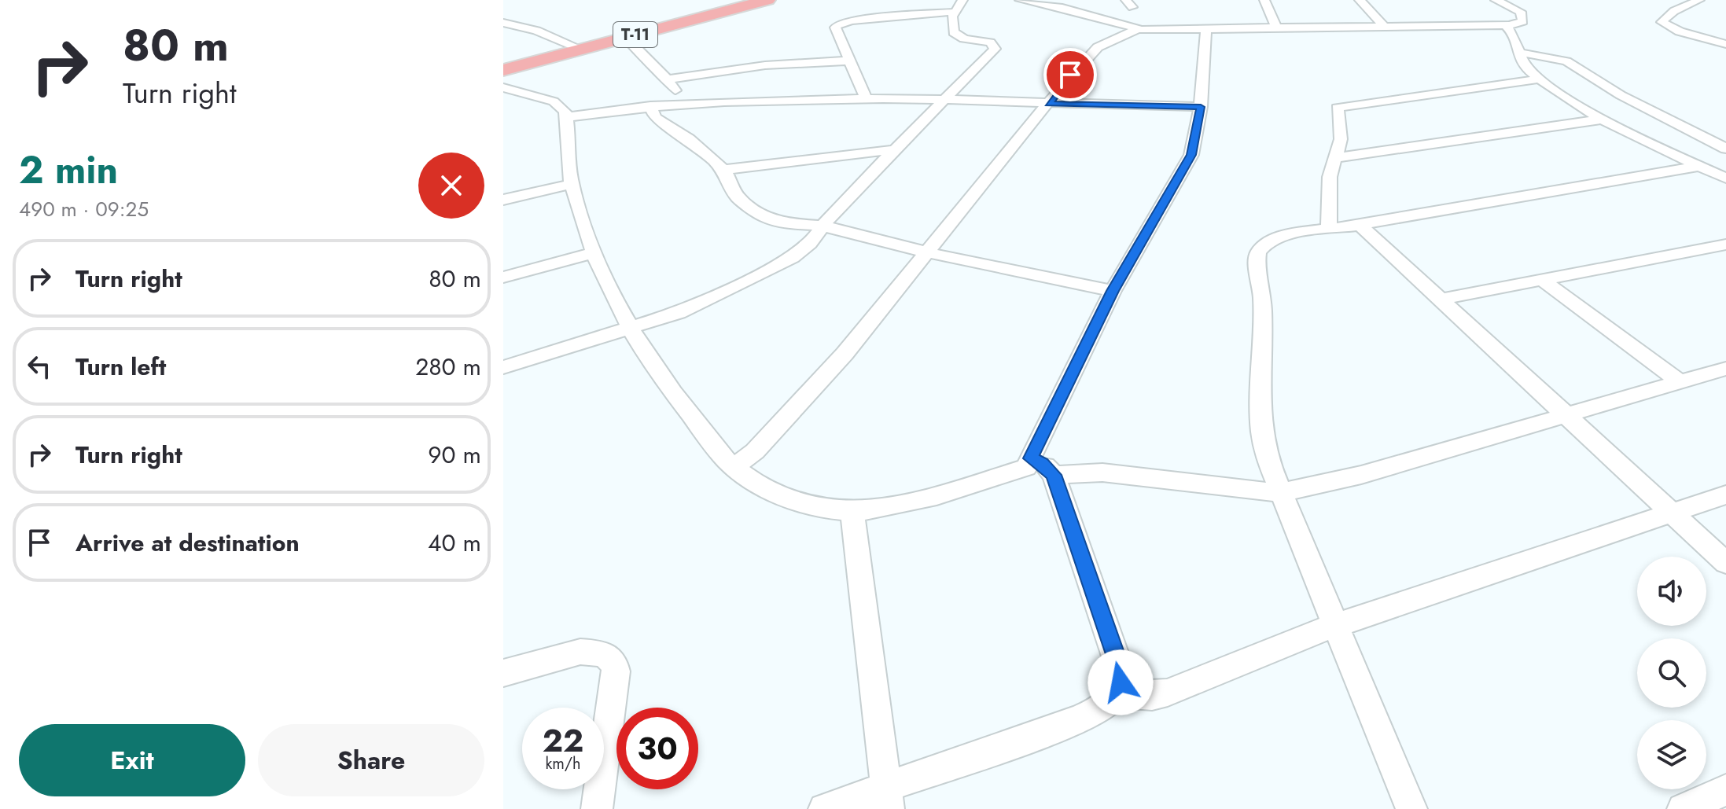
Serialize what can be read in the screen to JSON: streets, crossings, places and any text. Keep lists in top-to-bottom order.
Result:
{
  "streets": {
    "highway": ["T-11"]
  },
  "page": {
    "turn": ["80 m", "Turn right"],
    "heading": ["2 min", "490 m · 09:25"],
    "list": [
      {
        "name": "Turn right",
        "value": "80 m"
      },
      {
        "name": "Turn left",
        "value": "280 m"
      },
      {
        "name": "Turn right",
        "value": "90 m"
      },
      {
        "name": "Arrive at destination",
        "value": "40 m"
      }
    ],
    "speed": "22 km/h",
    "limit": "30",
    "buttons": ["Exit", "Share"]
  }
}
